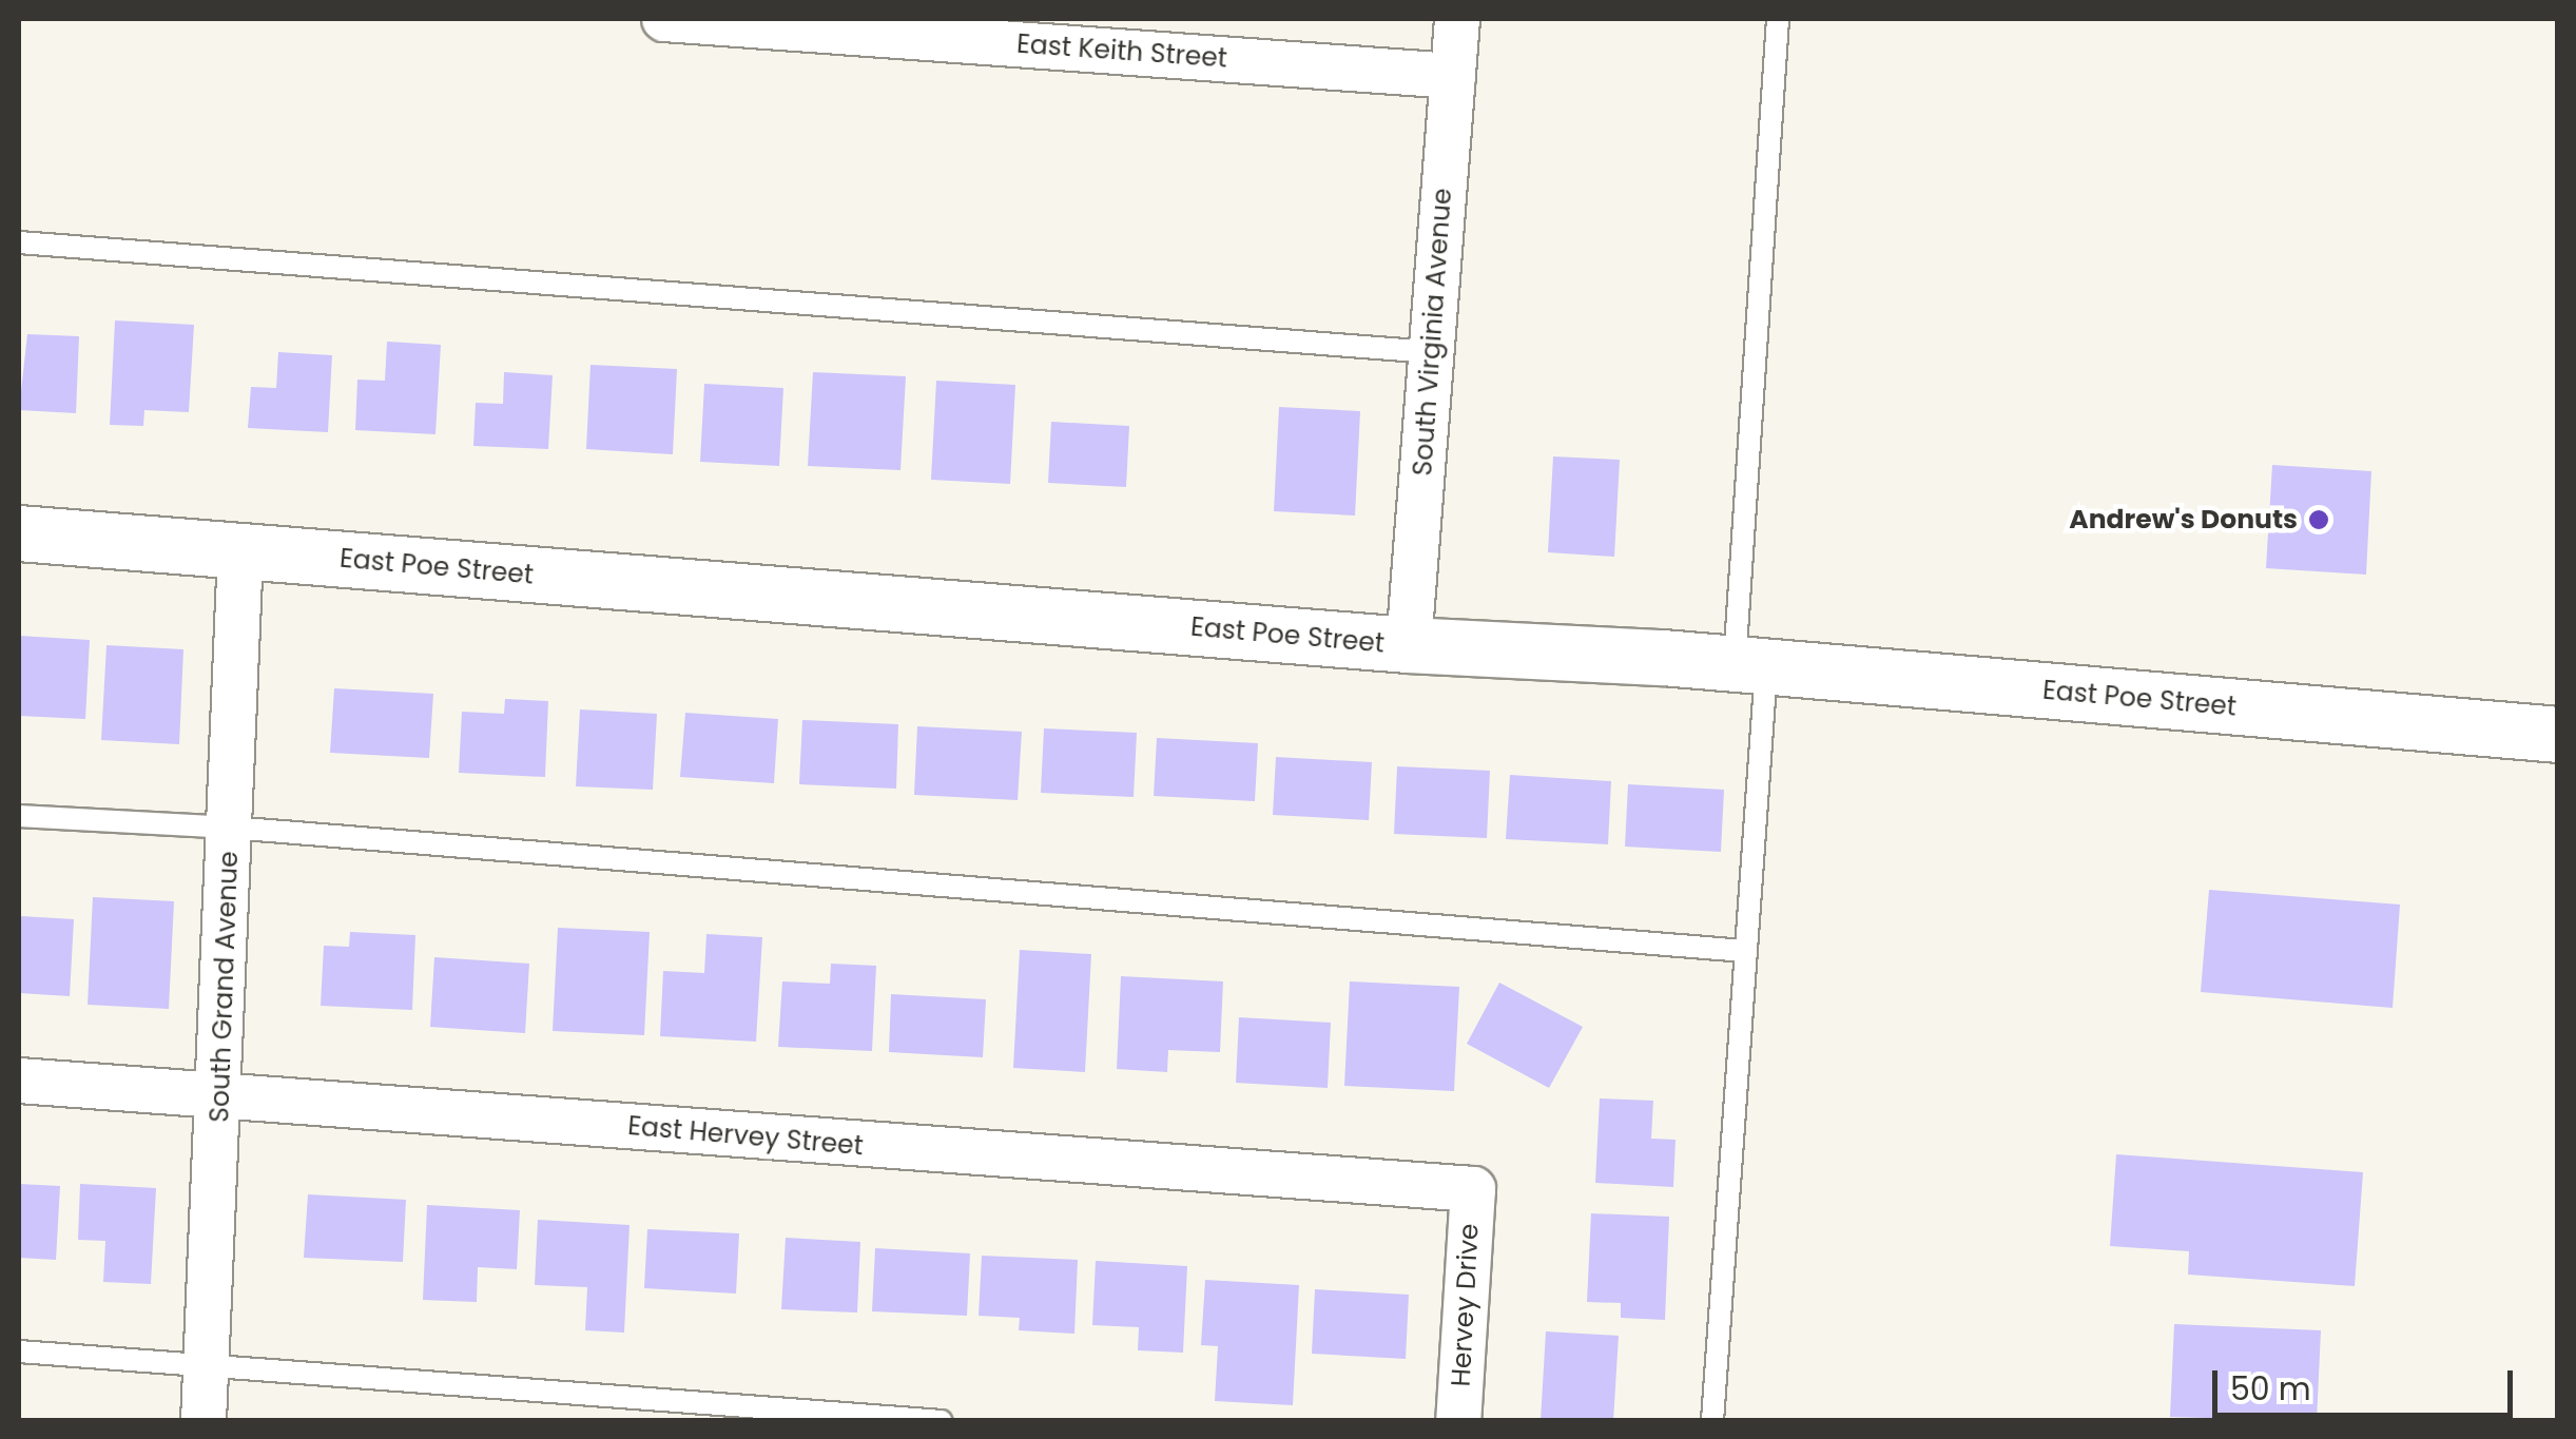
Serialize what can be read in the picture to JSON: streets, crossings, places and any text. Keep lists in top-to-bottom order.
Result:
{
  "streets": {
    "street": [
      "East Keith Street",
      "South Virginia Avenue",
      "East Poe Street",
      "South Grand Avenue",
      "East Hervey Street",
      "Hervey Drive"
    ]
  },
  "crossings": [
    ["East Keith Street", "South Virginia Avenue"],
    ["South Virginia Avenue", "East Poe Street"],
    ["East Poe Street", "South Grand Avenue"],
    ["South Grand Avenue", "East Hervey Street"],
    ["East Hervey Street", "Hervey Drive"]
  ],
  "places": ["Andrew's Donuts"],
  "scale_bar": "50 m"
}
